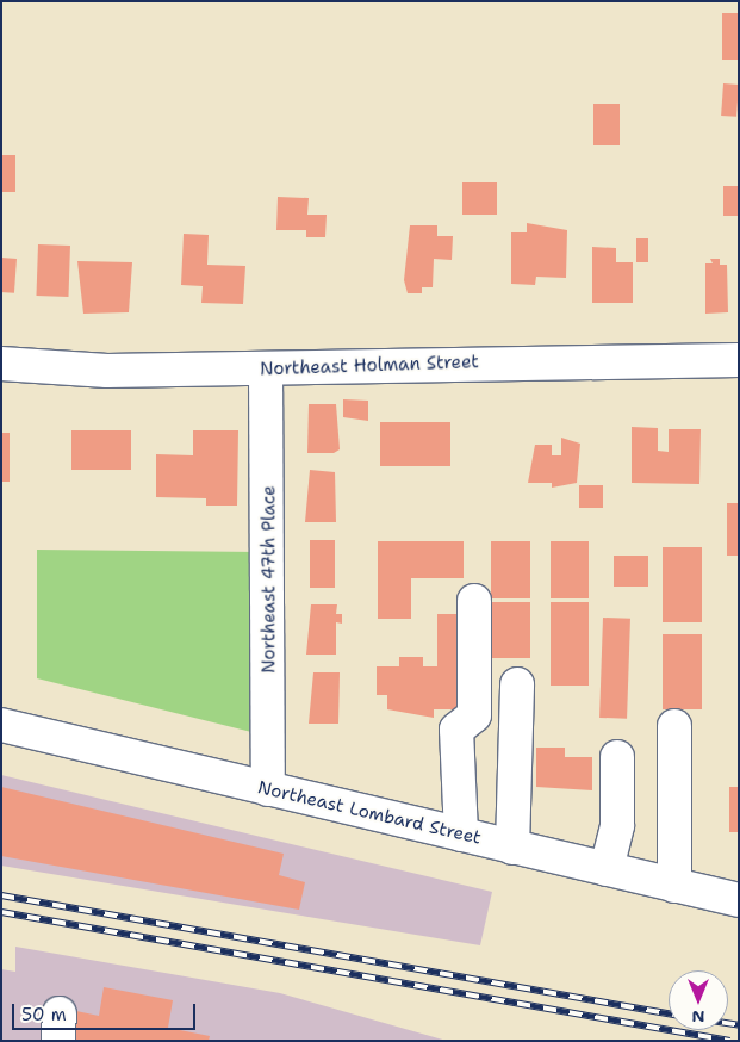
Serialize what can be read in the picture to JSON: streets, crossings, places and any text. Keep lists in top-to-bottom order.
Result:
{
  "streets": {
    "street": ["Northeast Holman Street", "Northeast 47th Place", "Northeast Lombard Street"]
  },
  "crossings": [
    ["Northeast Holman Street", "Northeast 47th Place"],
    ["Northeast 47th Place", "Northeast Lombard Street"]
  ],
  "scale_bar": "50 m",
  "north": "bottom"
}
